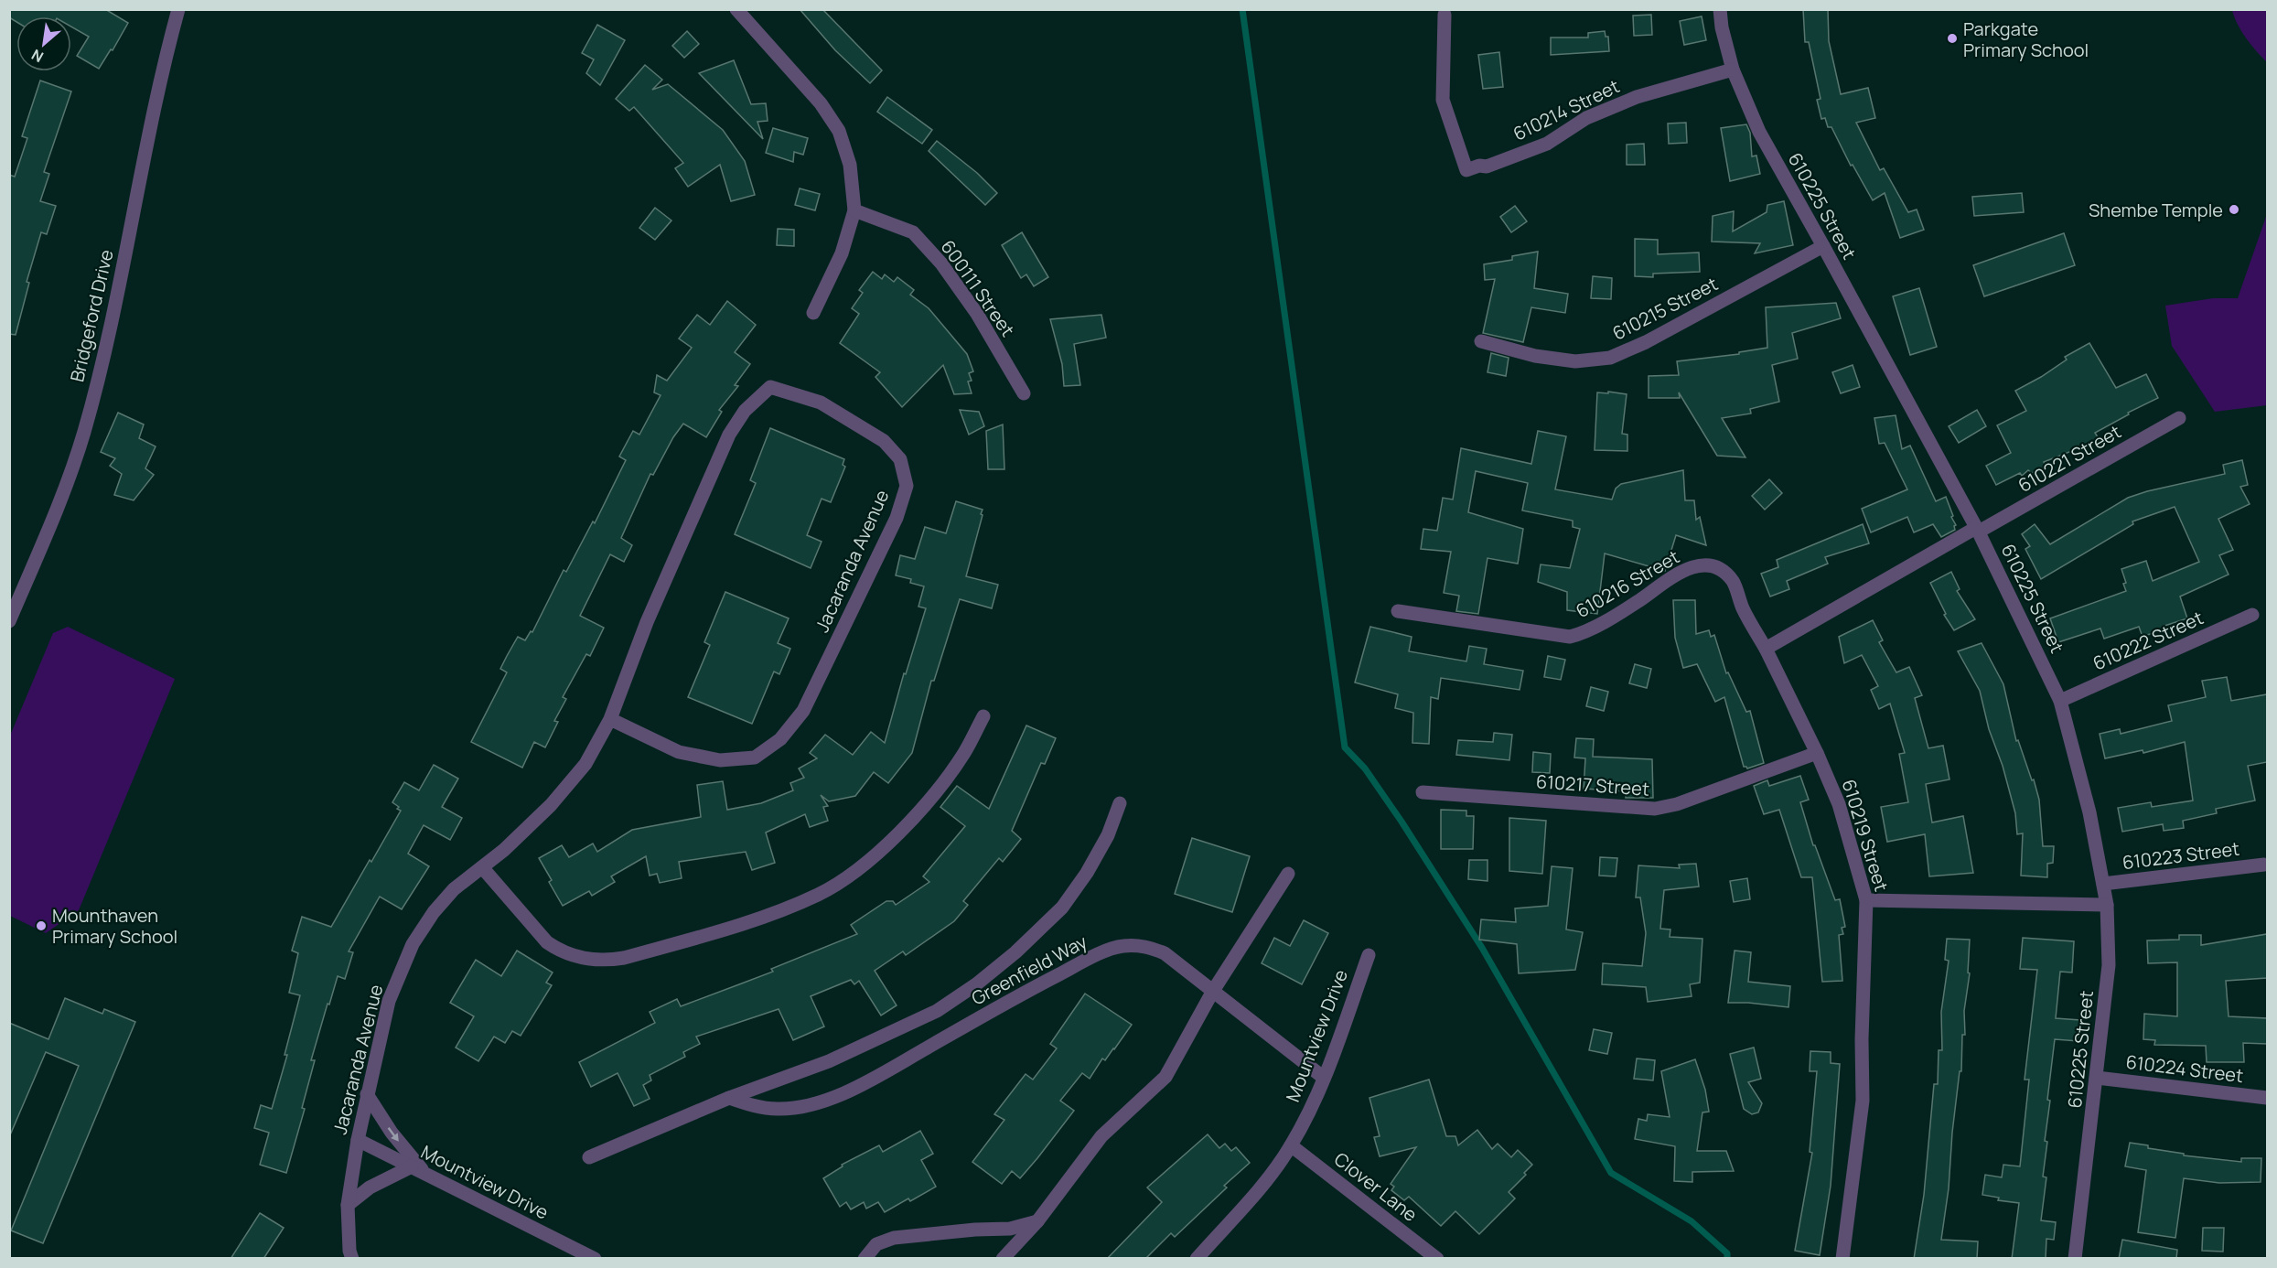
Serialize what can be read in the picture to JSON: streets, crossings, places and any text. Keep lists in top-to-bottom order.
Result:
{
  "streets": {
    "street": [
      "610214 Street",
      "610225 Street",
      "600111 Street",
      "610215 Street",
      "Bridgeford Drive",
      "610221 Street",
      "Jacaranda Avenue",
      "610216 Street",
      "610222 Street",
      "610217 Street",
      "610219 Street",
      "610223 Street",
      "Greenfield Way",
      "Mountview Drive",
      "610224 Street",
      "Clover Lane"
    ]
  },
  "crossings": [
    ["610214 Street", "610225 Street"],
    ["610225 Street", "610215 Street"],
    ["610225 Street", "610221 Street"],
    ["610225 Street", "610222 Street"],
    ["610225 Street", "610223 Street"],
    ["610225 Street", "610224 Street"],
    ["Jacaranda Avenue", "Mountview Drive"],
    ["610216 Street", "610219 Street"],
    ["610217 Street", "610219 Street"],
    ["Greenfield Way", "Mountview Drive"],
    ["Mountview Drive", "Clover Lane"]
  ],
  "places": ["Parkgate Primary School", "Shembe Temple", "Mounthaven Primary School"],
  "north": "bottom left"
}
